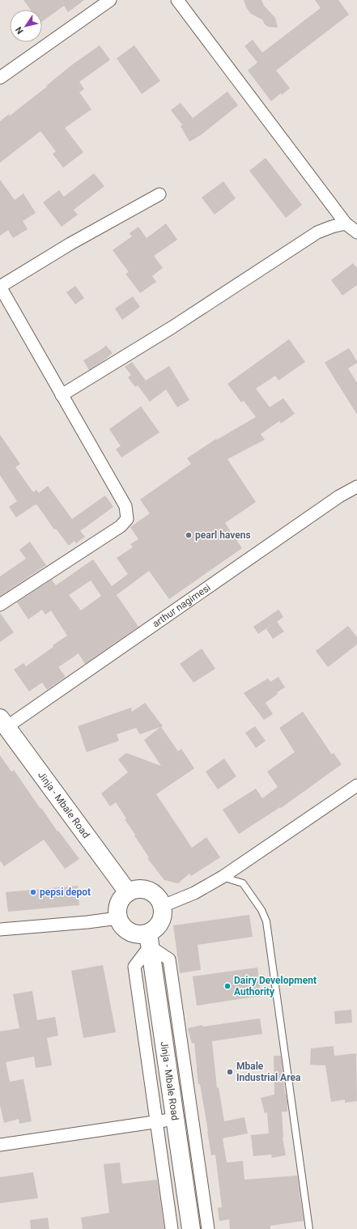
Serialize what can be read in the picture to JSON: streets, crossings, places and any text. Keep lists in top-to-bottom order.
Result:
{
  "streets": {
    "main road": ["Jinja - Mbale Road"],
    "street": ["arthur nagimesi"]
  },
  "crossings": [
    ["arthur nagimesi", "Jinja - Mbale Road"]
  ],
  "places": [
    "pearl havens",
    "pepsi depot",
    "Dairy Development Authority",
    "Mbale Industrial Area"
  ],
  "north": "bottom left"
}
